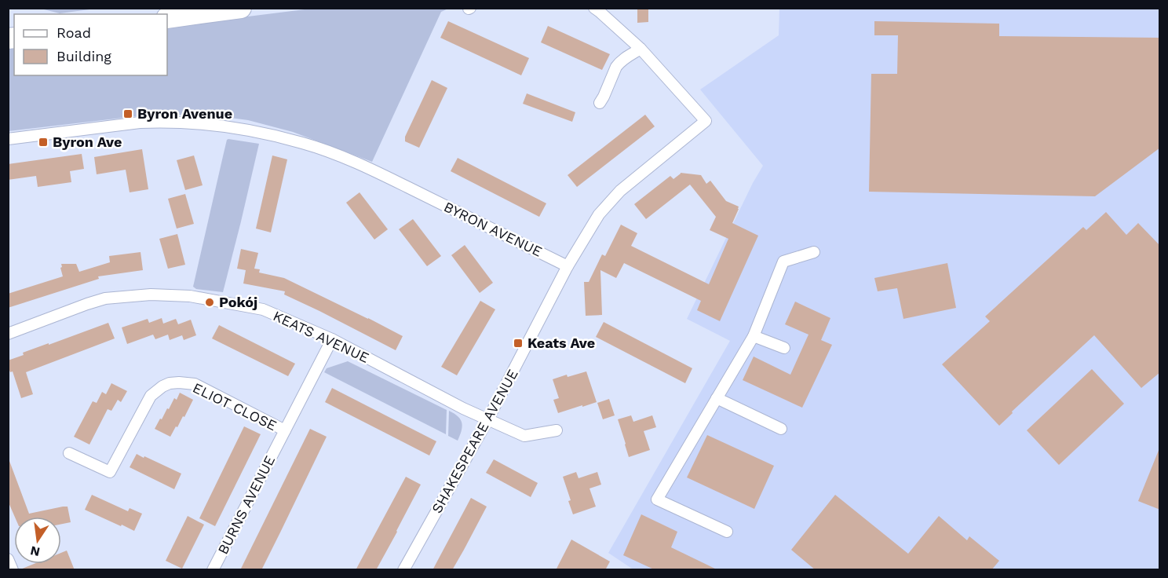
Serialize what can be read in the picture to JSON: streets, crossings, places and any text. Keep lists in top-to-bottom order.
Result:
{
  "streets": {
    "street": [
      "BYRON AVENUE",
      "KEATS AVENUE",
      "ELIOT CLOSE",
      "SHAKESPEARE AVENUE",
      "BURNS AVENUE"
    ]
  },
  "crossings": [
    ["BYRON AVENUE", "SHAKESPEARE AVENUE"],
    ["KEATS AVENUE", "SHAKESPEARE AVENUE"],
    ["KEATS AVENUE", "BURNS AVENUE"],
    ["ELIOT CLOSE", "BURNS AVENUE"]
  ],
  "places": {
    "transit": ["Byron Avenue", "Byron Ave", "Keats Ave"],
    "other": ["Pokój"]
  },
  "legend": ["Road", "Building"],
  "north": "bottom"
}
